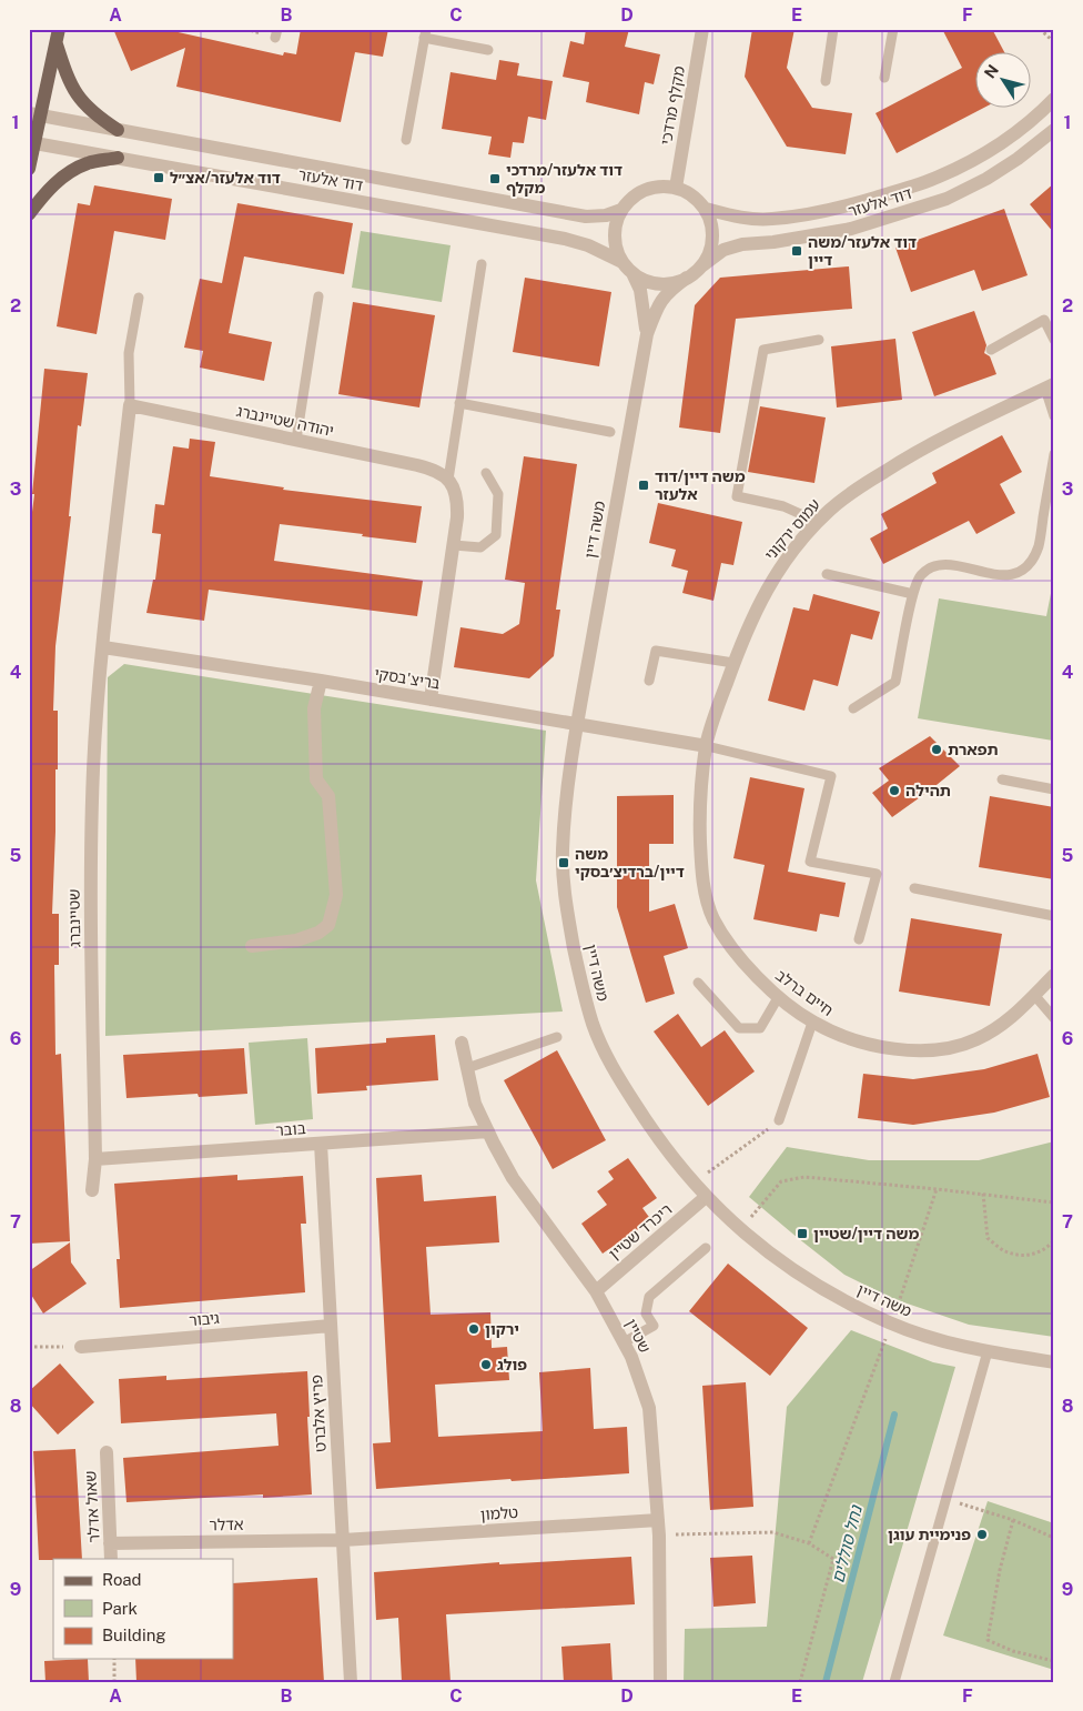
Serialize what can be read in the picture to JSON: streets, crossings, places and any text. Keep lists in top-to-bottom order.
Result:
{
  "streets": {
    "street": [
      "מקלף מרדכי",
      "דוד אלעזר",
      "יהודה שטיינברג",
      "משה דיין",
      "עמוס ירקוני",
      "בריצ'בסקי",
      "שטיינברג",
      "חיים ברלב",
      "בובר",
      "ריכרד שטיין",
      "גיבור",
      "שטיין",
      "פריץ אלברט",
      "שאול אדלר",
      "טלמון",
      "אדלר"
    ]
  },
  "crossings": [
    ["מקלף מרדכי", "דוד אלעזר"],
    ["מקלף מרדכי", "משה דיין"],
    ["דוד אלעזר", "משה דיין"],
    ["משה דיין", "בריצ'בסקי"],
    ["משה דיין", "ריכרד שטיין"],
    ["עמוס ירקוני", "בריצ'בסקי"],
    ["עמוס ירקוני", "חיים ברלב"],
    ["בריצ'בסקי", "שטיינברג"],
    ["בריצ'בסקי", "חיים ברלב"],
    ["שטיינברג", "בובר"],
    ["בובר", "שטיין"],
    ["בובר", "פריץ אלברט"],
    ["ריכרד שטיין", "שטיין"],
    ["גיבור", "פריץ אלברט"],
    ["שטיין", "טלמון"],
    ["פריץ אלברט", "טלמון"],
    ["פריץ אלברט", "אדלר"],
    ["שאול אדלר", "אדלר"],
    ["טלמון", "אדלר"]
  ],
  "water": ["נחל סוללים"],
  "places": {
    "transit": [
      "דוד אלעזר/אצ״ל",
      "דוד אלעזר/מרדכי מקלף",
      "דוד אלעזר/משה דיין",
      "משה דיין/דוד אלעזר",
      "משה דיין/ברדיצ׳בסקי",
      "משה דיין/שטיין"
    ],
    "other": [
      "תפארת",
      "תהילה",
      "ירקון",
      "פולג",
      "פנימיית עוגן"
    ]
  },
  "legend": ["Road", "Park", "Building"],
  "north": "top left",
  "grid": {
    "columns": [
      "A",
      "B",
      "C",
      "D",
      "E",
      "F"
    ],
    "rows": [
      "1",
      "2",
      "3",
      "4",
      "5",
      "6",
      "7",
      "8",
      "9"
    ]
  }
}
